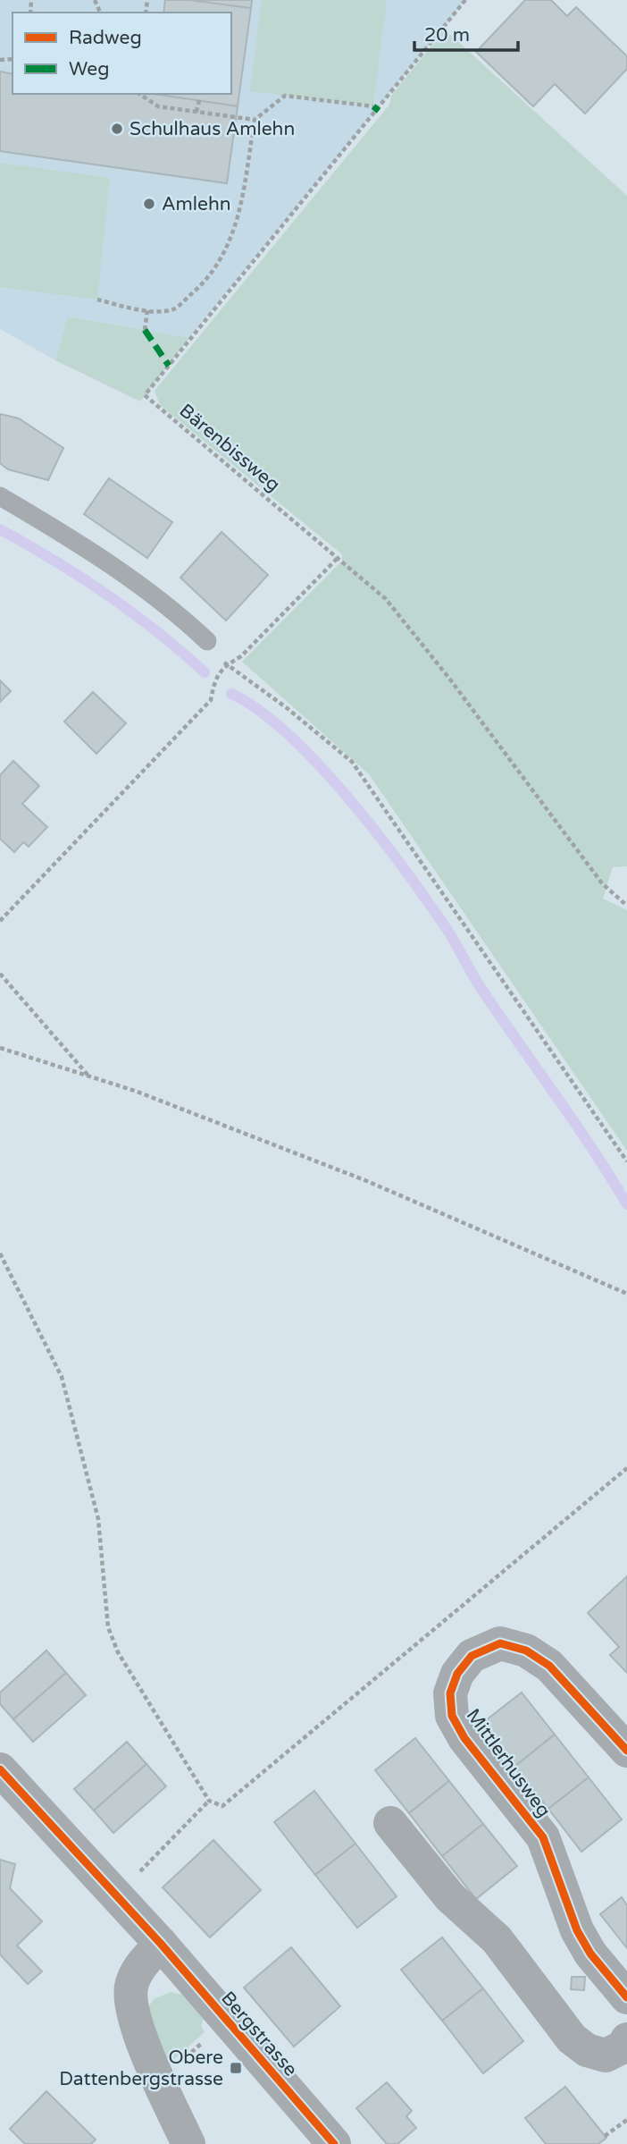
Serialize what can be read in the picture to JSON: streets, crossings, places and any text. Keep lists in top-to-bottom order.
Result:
{
  "streets": {
    "street": ["Mittlerhusweg", "Bergstrasse"],
    "path": ["Bärenbissweg"]
  },
  "places": {
    "other": ["Schulhaus Amlehn", "Amlehn"],
    "transit": ["Obere Dattenbergstrasse"]
  },
  "legend": ["Radweg", "Weg"],
  "scale_bar": "20 m"
}
